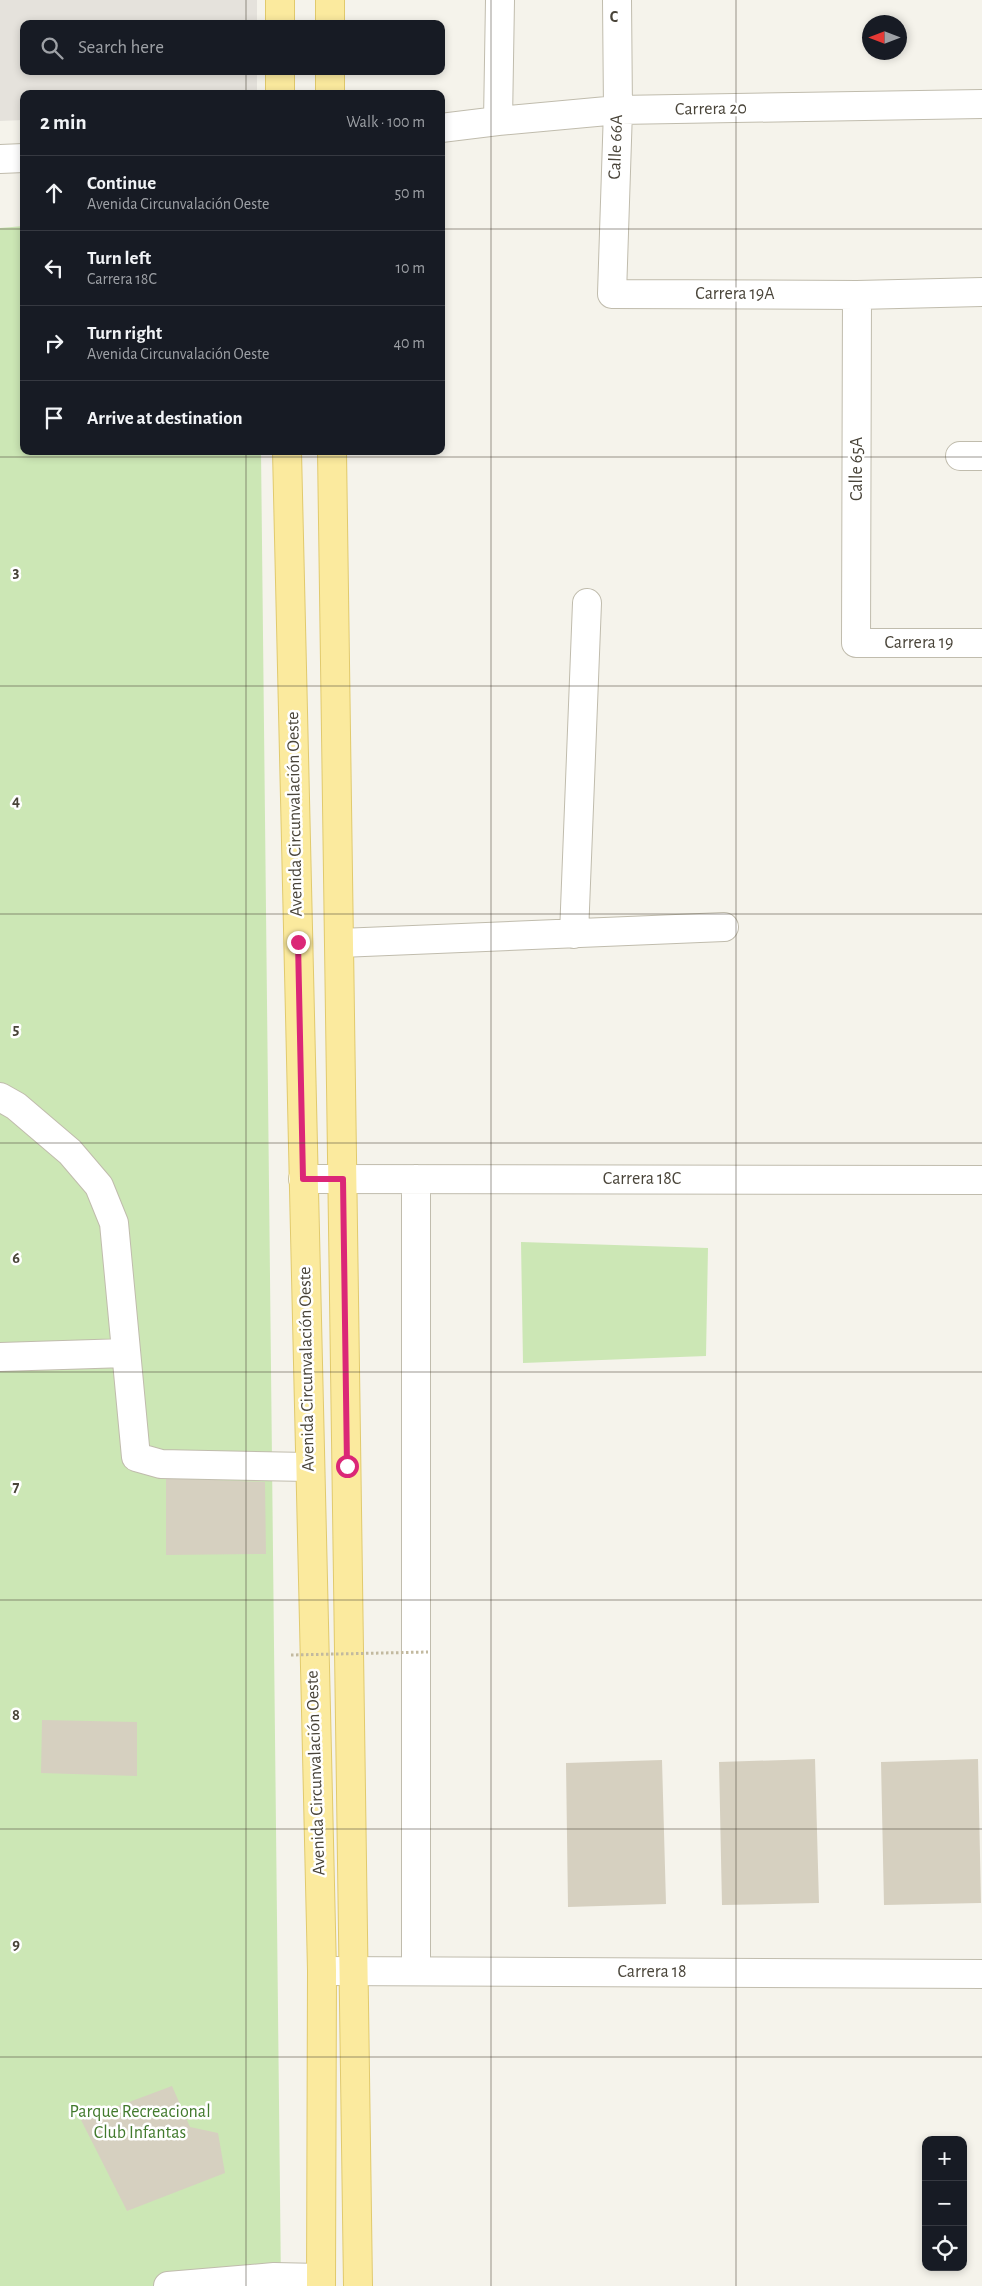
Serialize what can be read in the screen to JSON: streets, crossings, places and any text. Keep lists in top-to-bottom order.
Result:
{
  "streets": {
    "main road": ["Avenida Circunvalación Oeste"],
    "street": [
      "Carrera 20",
      "Calle 66A",
      "Carrera 19A",
      "Calle 65A",
      "Carrera 19",
      "Carrera 18C",
      "Carrera 18"
    ]
  },
  "crossings": [
    ["Carrera 20", "Calle 66A"],
    ["Calle 66A", "Carrera 19A"],
    ["Carrera 19A", "Calle 65A"],
    ["Calle 65A", "Carrera 19"],
    ["Avenida Circunvalación Oeste", "Carrera 18C"],
    ["Avenida Circunvalación Oeste", "Carrera 18"]
  ],
  "parks": ["Parque Recreacional Club Infantas"],
  "north": "left",
  "page": {
    "search": "Search here",
    "heading": ["2 min", "Walk · 100 m"],
    "list": [
      ["Continue", "Avenida Circunvalación Oeste", "50 m"],
      ["Turn left", "Carrera 18C", "10 m"],
      ["Turn right", "Avenida Circunvalación Oeste", "40 m"],
      "Arrive at destination"
    ],
    "map_buttons": ["+", "−"]
  },
  "grid": {
    "columns": ["C"],
    "rows": [
      "3",
      "4",
      "5",
      "6",
      "7",
      "8",
      "9"
    ]
  }
}
